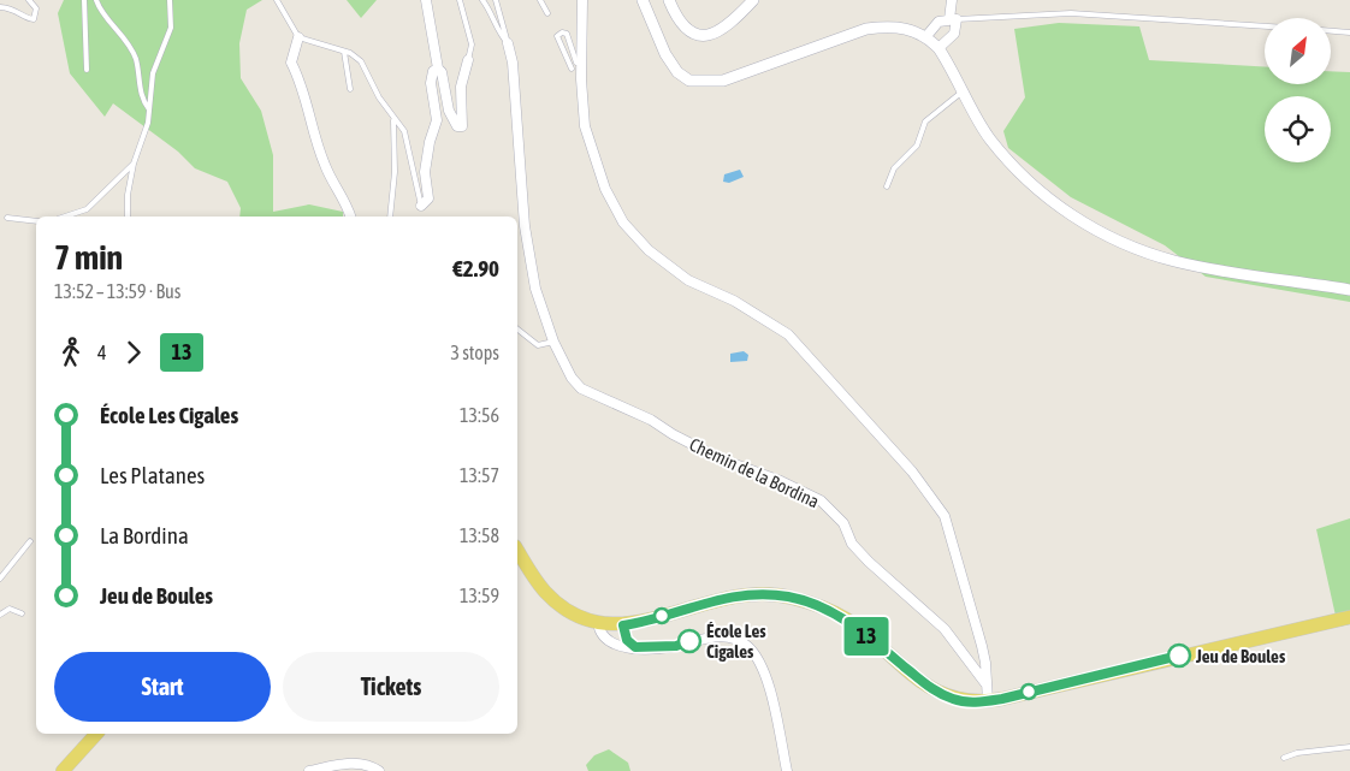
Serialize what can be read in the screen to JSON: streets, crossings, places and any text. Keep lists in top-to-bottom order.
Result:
{
  "streets": {
    "street": ["Chemin de la Bordina"]
  },
  "places": ["École Les Cigales", "Jeu de Boules"],
  "lines": ["bus line 13"],
  "north": "top right",
  "page": {
    "on_map": "13",
    "heading": ["7 min", "13:52 – 13:59 · Bus", "€2.90"],
    "legs": ["4", "13", "3 stops"],
    "list": [
      {
        "name": "École Les Cigales",
        "value": "13:56"
      },
      {
        "name": "Les Platanes",
        "value": "13:57"
      },
      {
        "name": "La Bordina",
        "value": "13:58"
      },
      {
        "name": "Jeu de Boules",
        "value": "13:59"
      }
    ],
    "buttons": ["Start", "Tickets"]
  }
}
